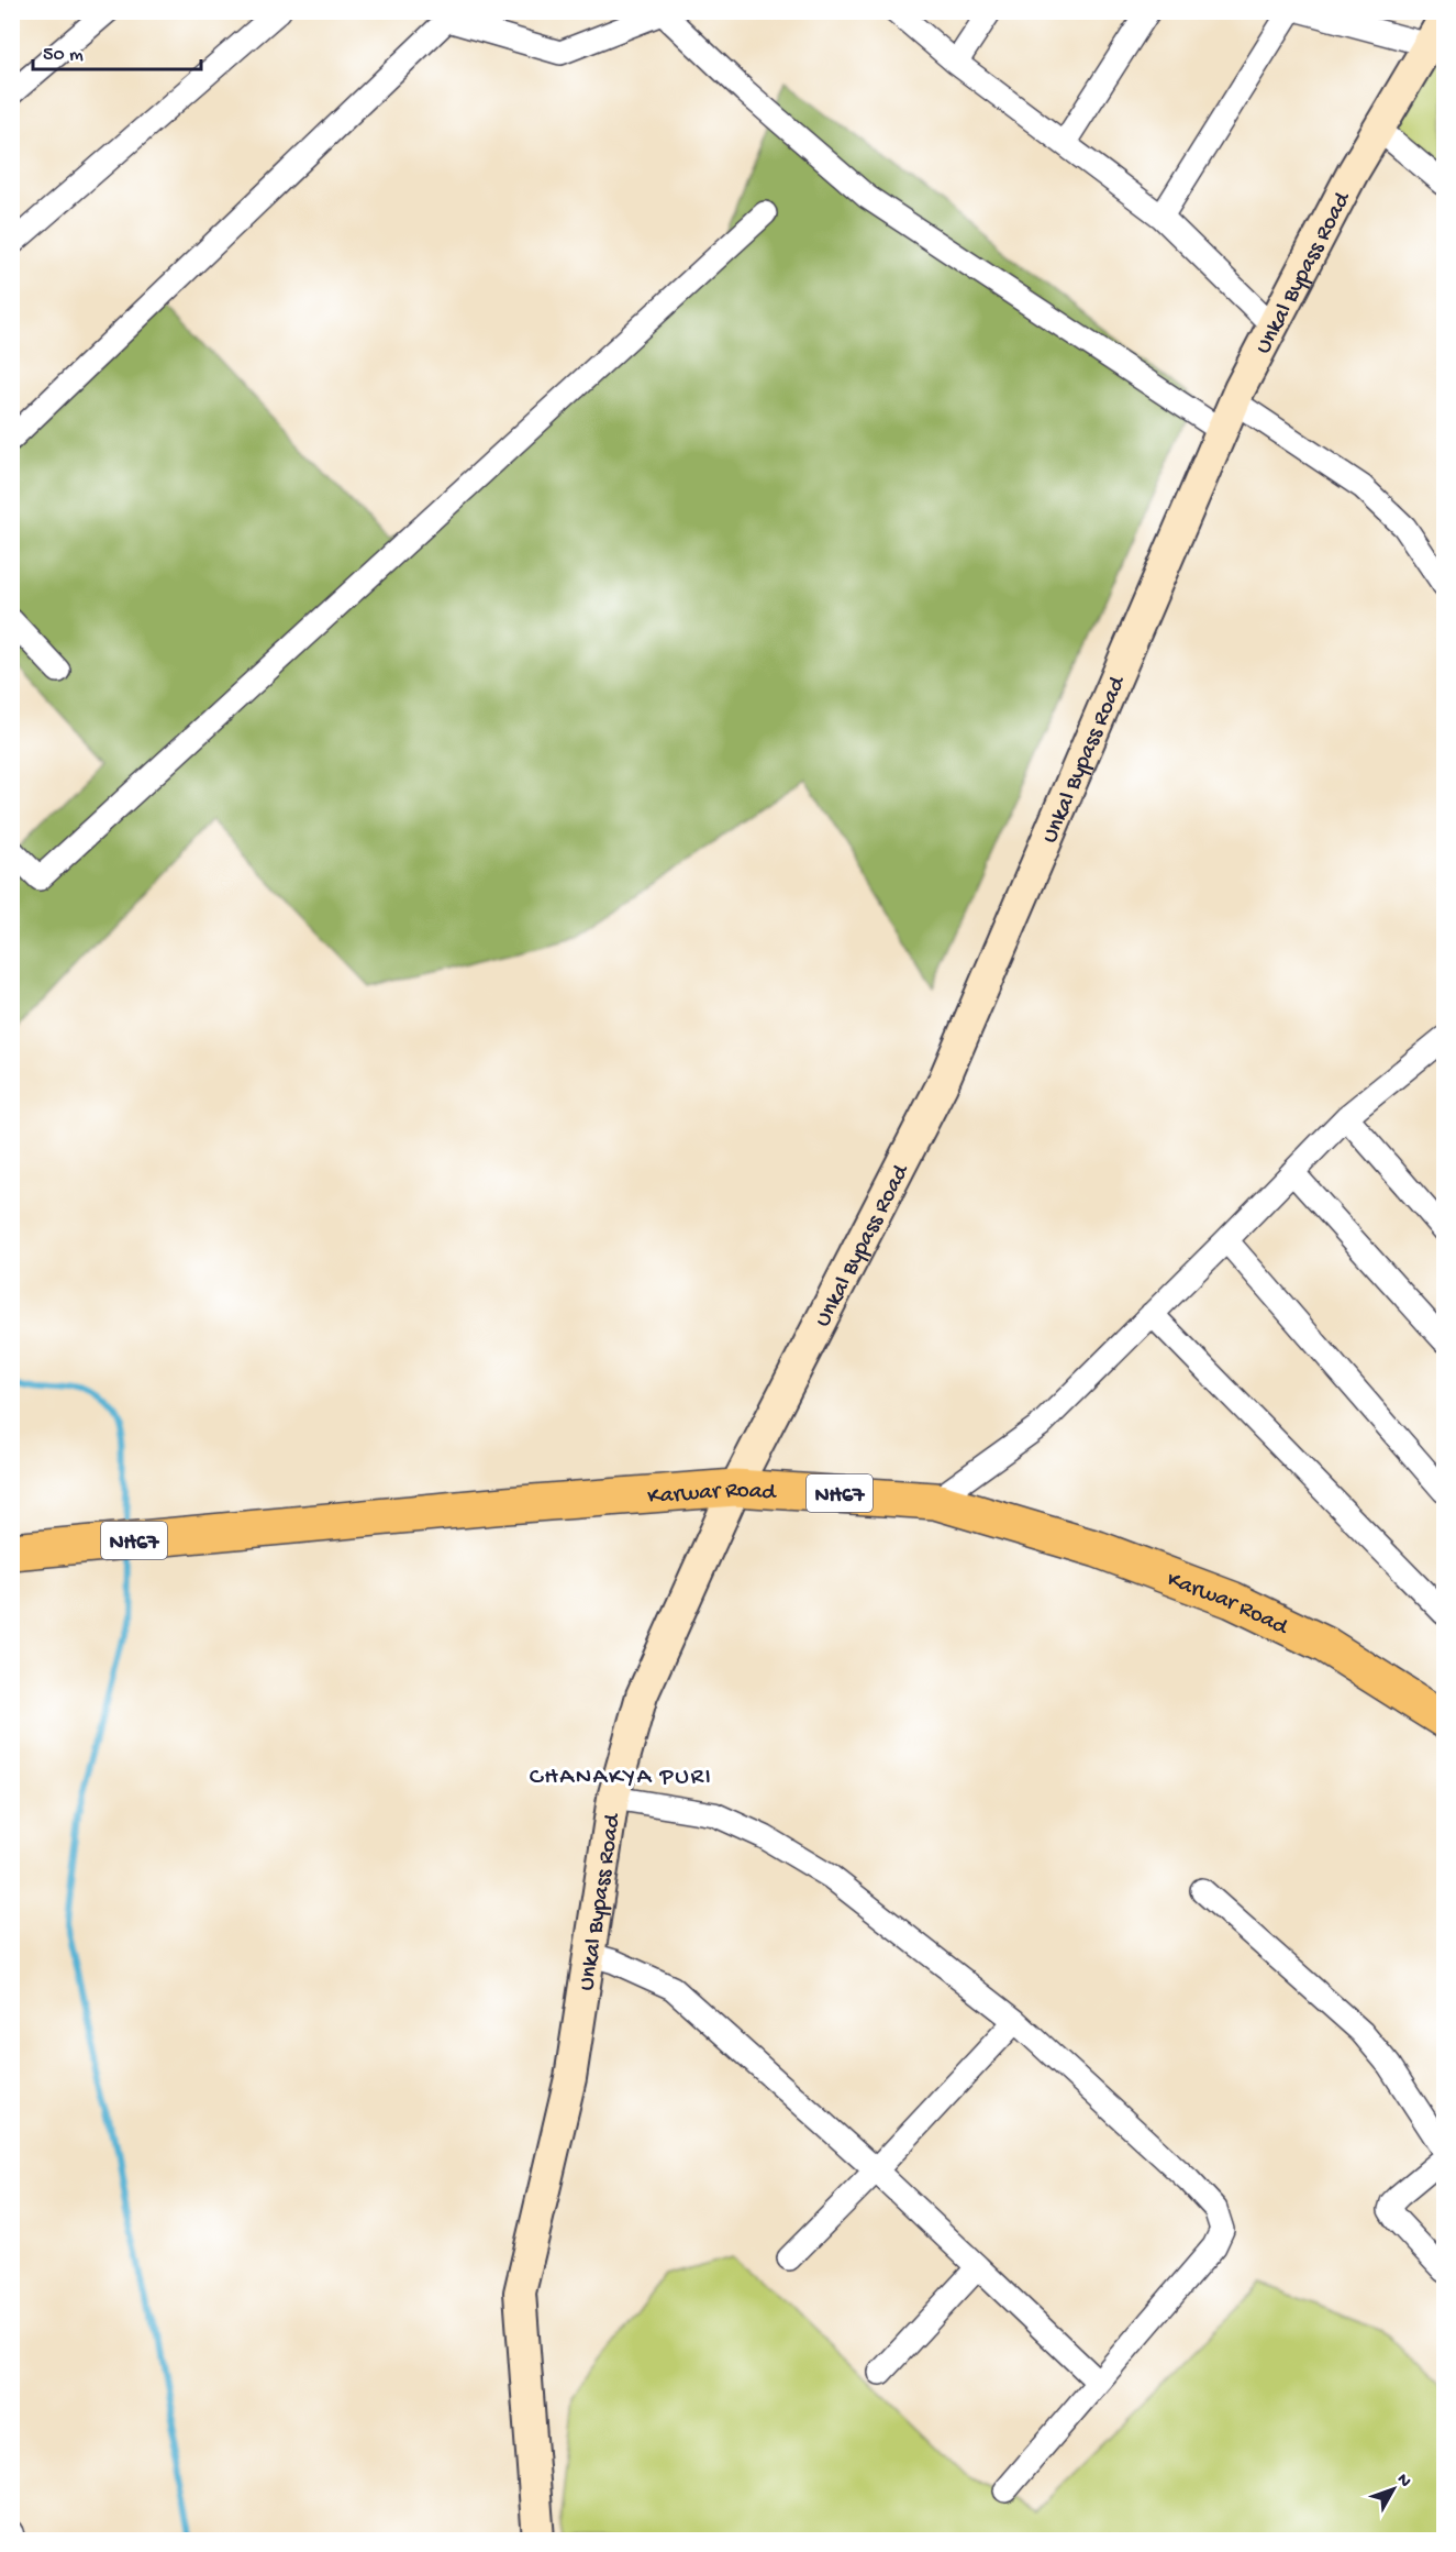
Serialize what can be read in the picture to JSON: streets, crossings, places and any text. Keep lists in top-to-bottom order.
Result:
{
  "streets": {
    "highway": ["Karwar Road", "NH67"],
    "main road": ["Unkal Bypass Road"]
  },
  "crossings": [
    ["Unkal Bypass Road", "Karwar Road"]
  ],
  "districts": ["CHANAKYA PURI"],
  "scale_bar": "50 m",
  "north": "top right"
}
